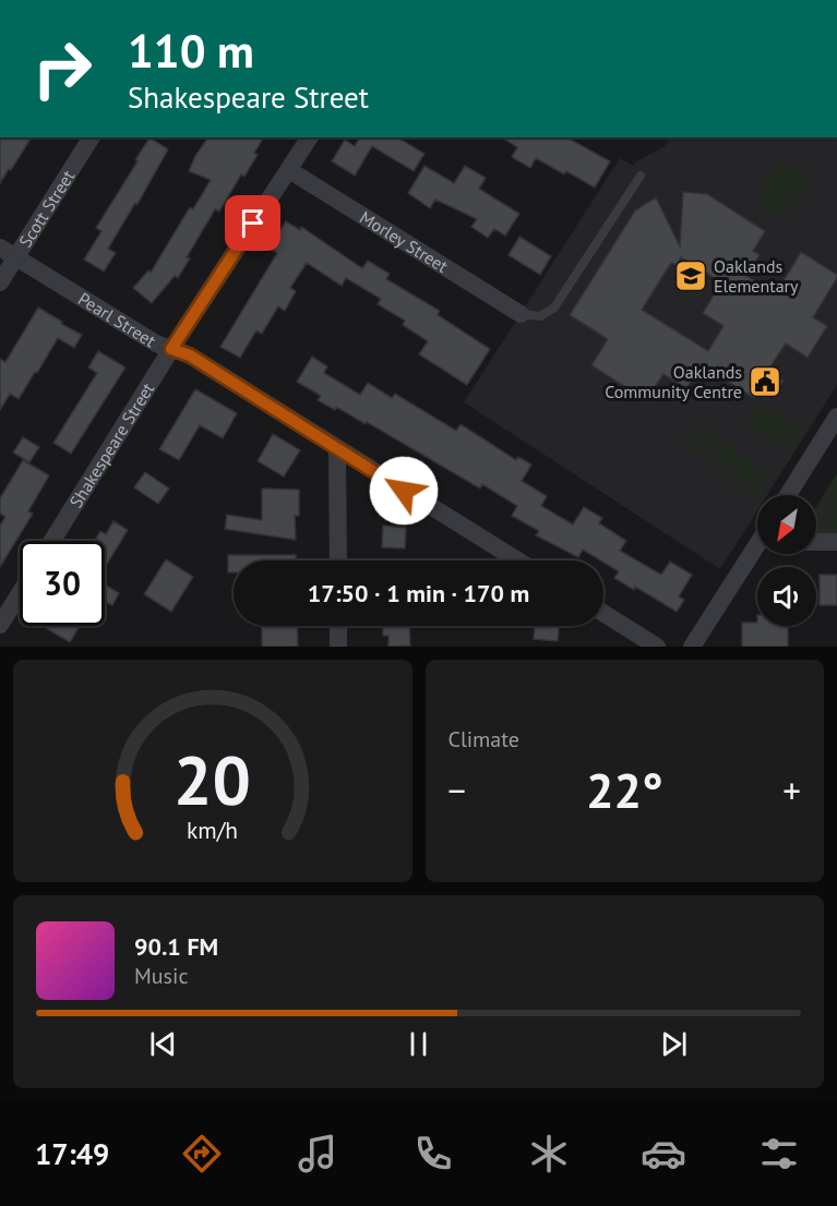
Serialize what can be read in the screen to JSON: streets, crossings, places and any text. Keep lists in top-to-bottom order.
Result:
{
  "streets": {
    "street": [
      "Scott Street",
      "Morley Street",
      "Pearl Street",
      "Shakespeare Street"
    ]
  },
  "crossings": [
    ["Scott Street", "Pearl Street"],
    ["Morley Street", "Shakespeare Street"],
    ["Pearl Street", "Shakespeare Street"]
  ],
  "places": {
    "school or university": ["Oaklands Elementary"],
    "public building": ["Oaklands Community Centre"]
  },
  "north": "bottom left",
  "page": {
    "turn": ["110 m", "Shakespeare Street"],
    "limit": "30",
    "trip": "17:50 · 1 min · 170 m",
    "tile": "Climate",
    "heat": ["−", "22°", "+"],
    "song": ["90.1 FM", "Music"],
    "tabs": "17:49",
    "gauge": ["20", "km/h"]
  }
}
